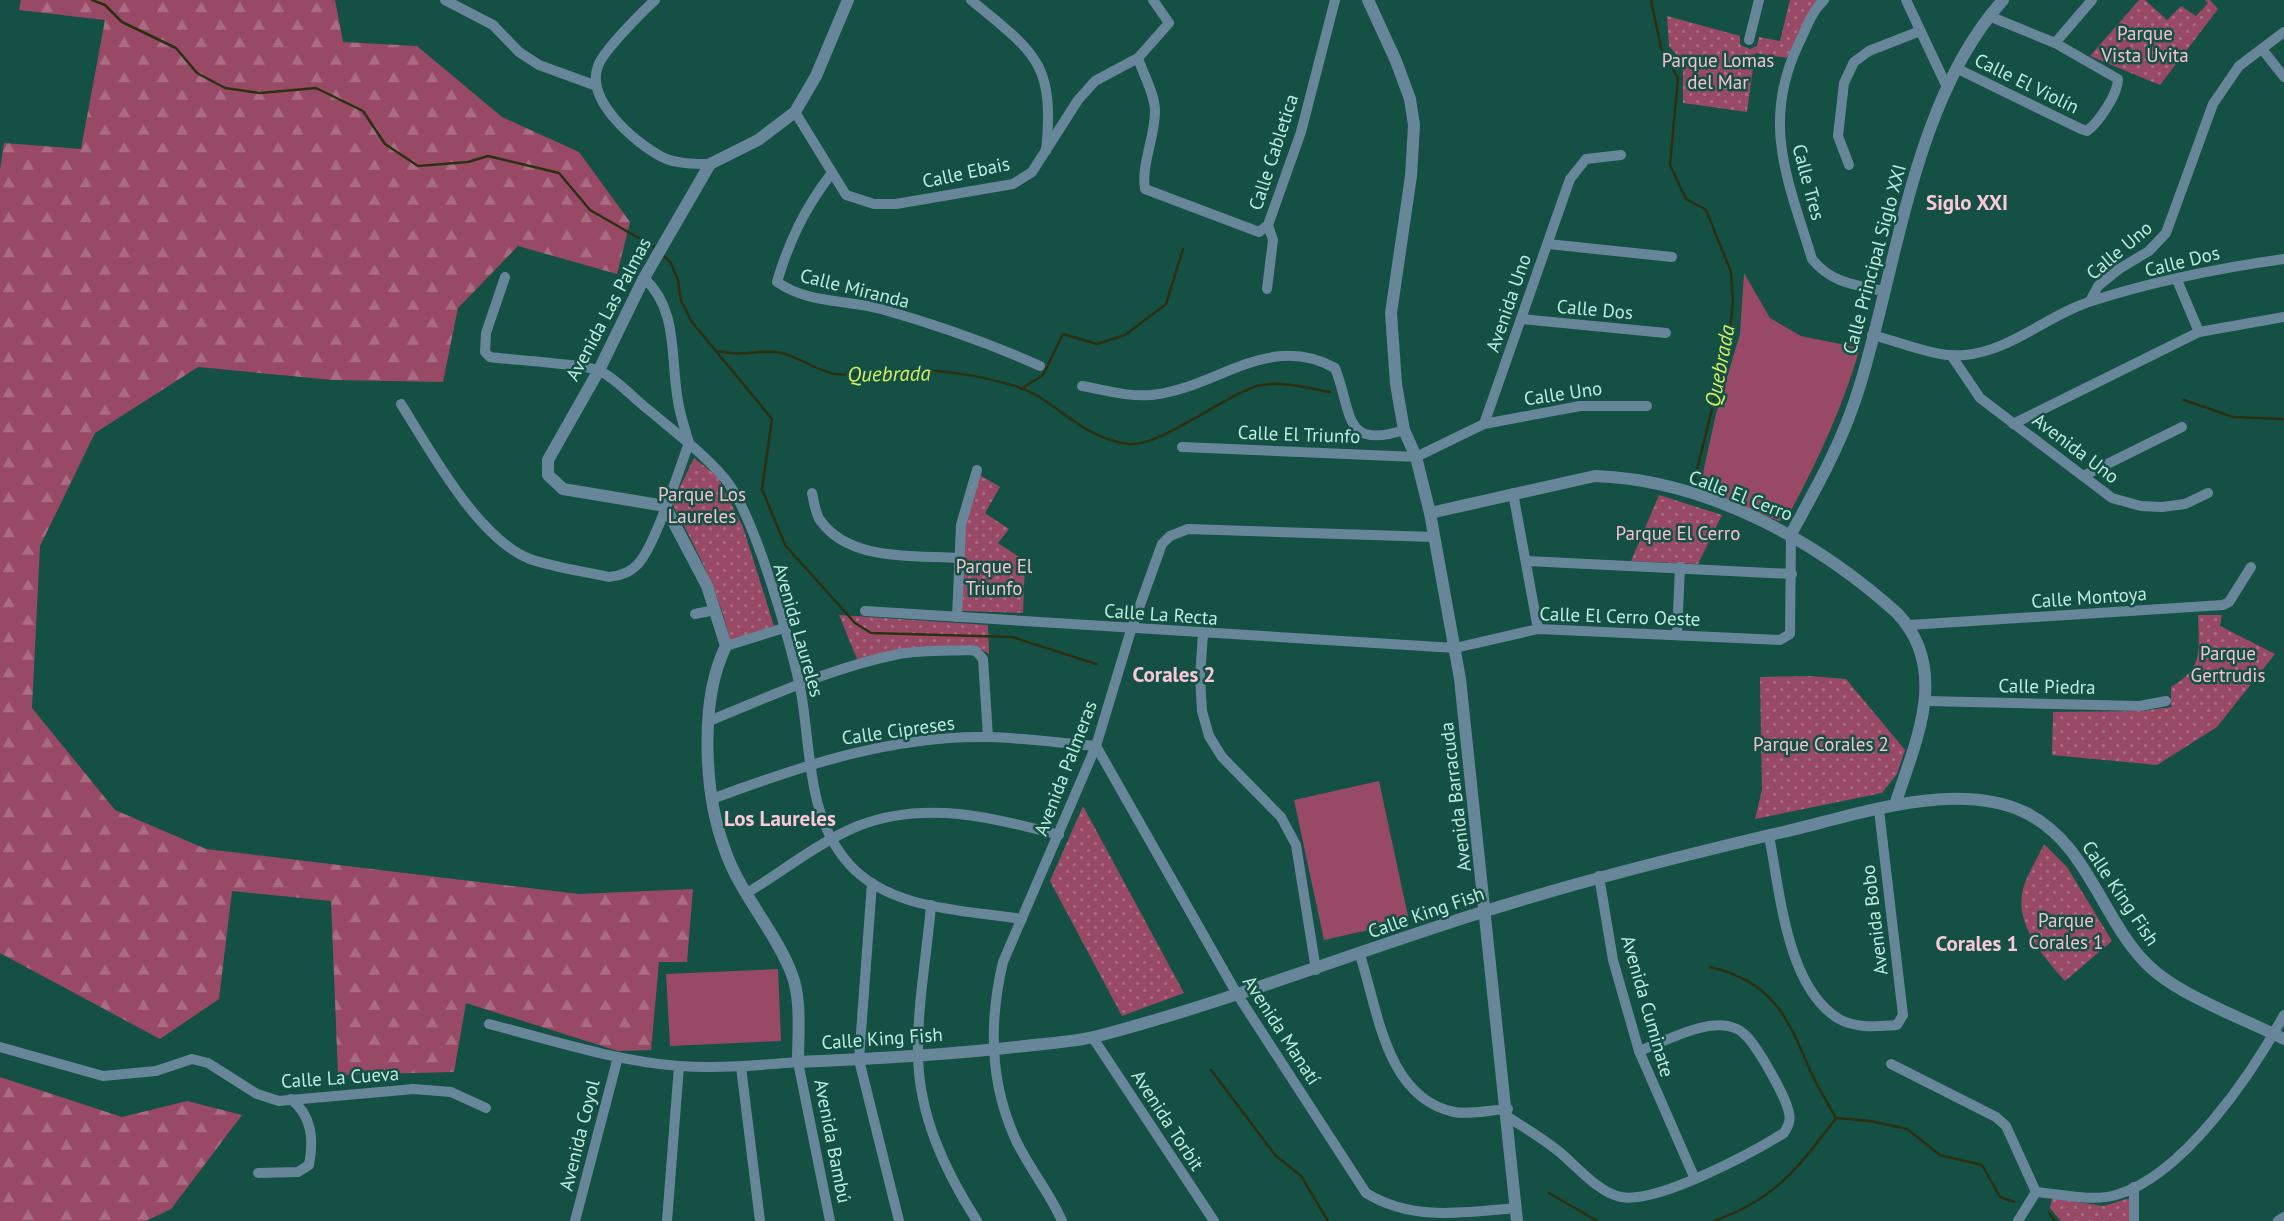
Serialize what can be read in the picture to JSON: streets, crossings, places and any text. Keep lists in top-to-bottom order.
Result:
{
  "streets": {
    "street": [
      "Calle El Violín",
      "Calle Cabletica",
      "Calle Ebais",
      "Calle Tres",
      "Calle Uno",
      "Calle Principal Siglo XXI",
      "Calle Dos",
      "Calle Miranda",
      "Avenida Uno",
      "Avenida Las Palmas",
      "Calle El Triunfo",
      "Calle El Cerro",
      "Calle Montoya",
      "Calle La Recta",
      "Calle El Cerro Oeste",
      "Avenida Laureles",
      "Calle Piedra",
      "Calle Cipreses",
      "Avenida Palmeras",
      "Avenida Barracuda",
      "Calle King Fish",
      "Avenida Bobo",
      "Avenida Cuminate",
      "Avenida Manatí",
      "Calle La Cueva",
      "Avenida Torbit",
      "Avenida Coyol",
      "Avenida Bambú"
    ]
  },
  "crossings": [
    ["Calle El Violín", "Calle Principal Siglo XXI"],
    ["Calle Cabletica", "Calle Ebais"],
    ["Calle Ebais", "Calle Miranda"],
    ["Calle Tres", "Calle Principal Siglo XXI"],
    ["Calle Uno", "Calle Principal Siglo XXI"],
    ["Calle Uno", "Calle Dos"],
    ["Calle Uno", "Avenida Uno"],
    ["Calle Principal Siglo XXI", "Calle El Cerro"],
    ["Calle Dos", "Avenida Uno"],
    ["Avenida Las Palmas", "Avenida Laureles"],
    ["Calle El Triunfo", "Avenida Barracuda"],
    ["Calle El Cerro", "Calle Montoya"],
    ["Calle El Cerro", "Calle Piedra"],
    ["Calle El Cerro", "Avenida Barracuda"],
    ["Calle El Cerro", "Calle King Fish"],
    ["Calle La Recta", "Calle El Cerro Oeste"],
    ["Calle La Recta", "Avenida Palmeras"],
    ["Calle La Recta", "Avenida Barracuda"],
    ["Calle El Cerro Oeste", "Avenida Barracuda"],
    ["Avenida Laureles", "Calle Cipreses"],
    ["Avenida Laureles", "Avenida Palmeras"],
    ["Calle Cipreses", "Avenida Palmeras"],
    ["Calle Cipreses", "Avenida Manatí"],
    ["Calle Cipreses", "Avenida Bambú"],
    ["Avenida Palmeras", "Avenida Barracuda"],
    ["Avenida Palmeras", "Calle King Fish"],
    ["Avenida Palmeras", "Avenida Manatí"],
    ["Avenida Barracuda", "Calle King Fish"],
    ["Avenida Barracuda", "Avenida Manatí"],
    ["Calle King Fish", "Avenida Bobo"],
    ["Calle King Fish", "Avenida Cuminate"],
    ["Calle King Fish", "Avenida Manatí"],
    ["Calle King Fish", "Avenida Torbit"],
    ["Calle King Fish", "Avenida Coyol"],
    ["Calle King Fish", "Avenida Bambú"]
  ],
  "districts": [
    "Siglo XXI",
    "Corales 2",
    "Los Laureles",
    "Corales 1"
  ],
  "water": ["Quebrada"],
  "parks": [
    "Parque Vista Uvita",
    "Parque Lomas del Mar",
    "Parque Los Laureles",
    "Parque El Cerro",
    "Parque El Triunfo",
    "Parque Gertrudis",
    "Parque Corales 2",
    "Parque Corales 1"
  ]
}
